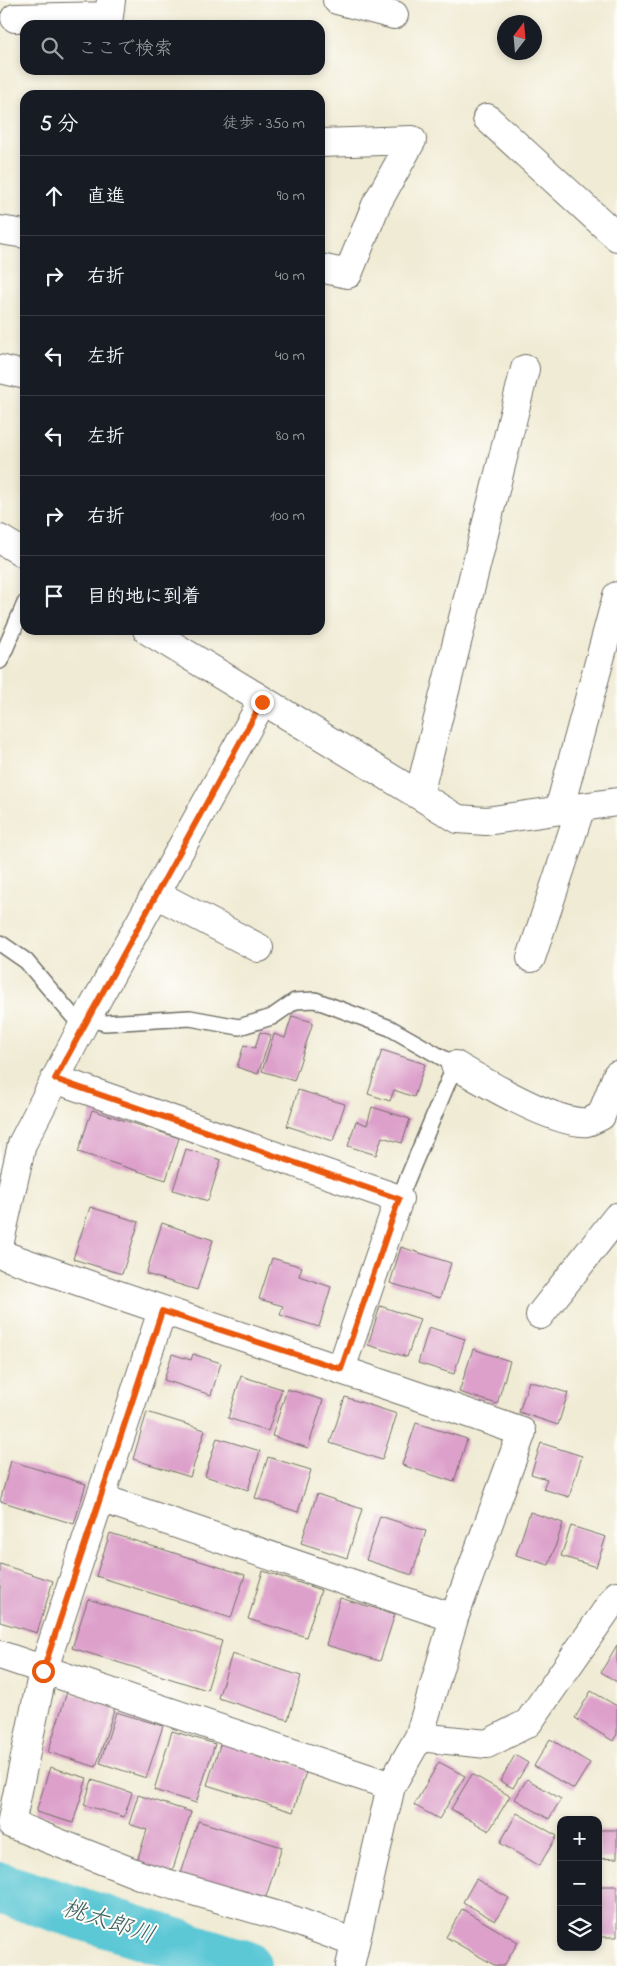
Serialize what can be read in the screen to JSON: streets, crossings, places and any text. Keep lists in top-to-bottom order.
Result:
{
  "water": ["桃太郎川"],
  "north": "top",
  "page": {
    "search": "ここで検索",
    "heading": ["5 分", "徒歩 · 350 m"],
    "list": [
      ["直進", "90 m"],
      ["右折", "40 m"],
      ["左折", "40 m"],
      ["左折", "80 m"],
      ["右折", "100 m"],
      "目的地に到着"
    ],
    "map_buttons": ["+", "−"]
  }
}
